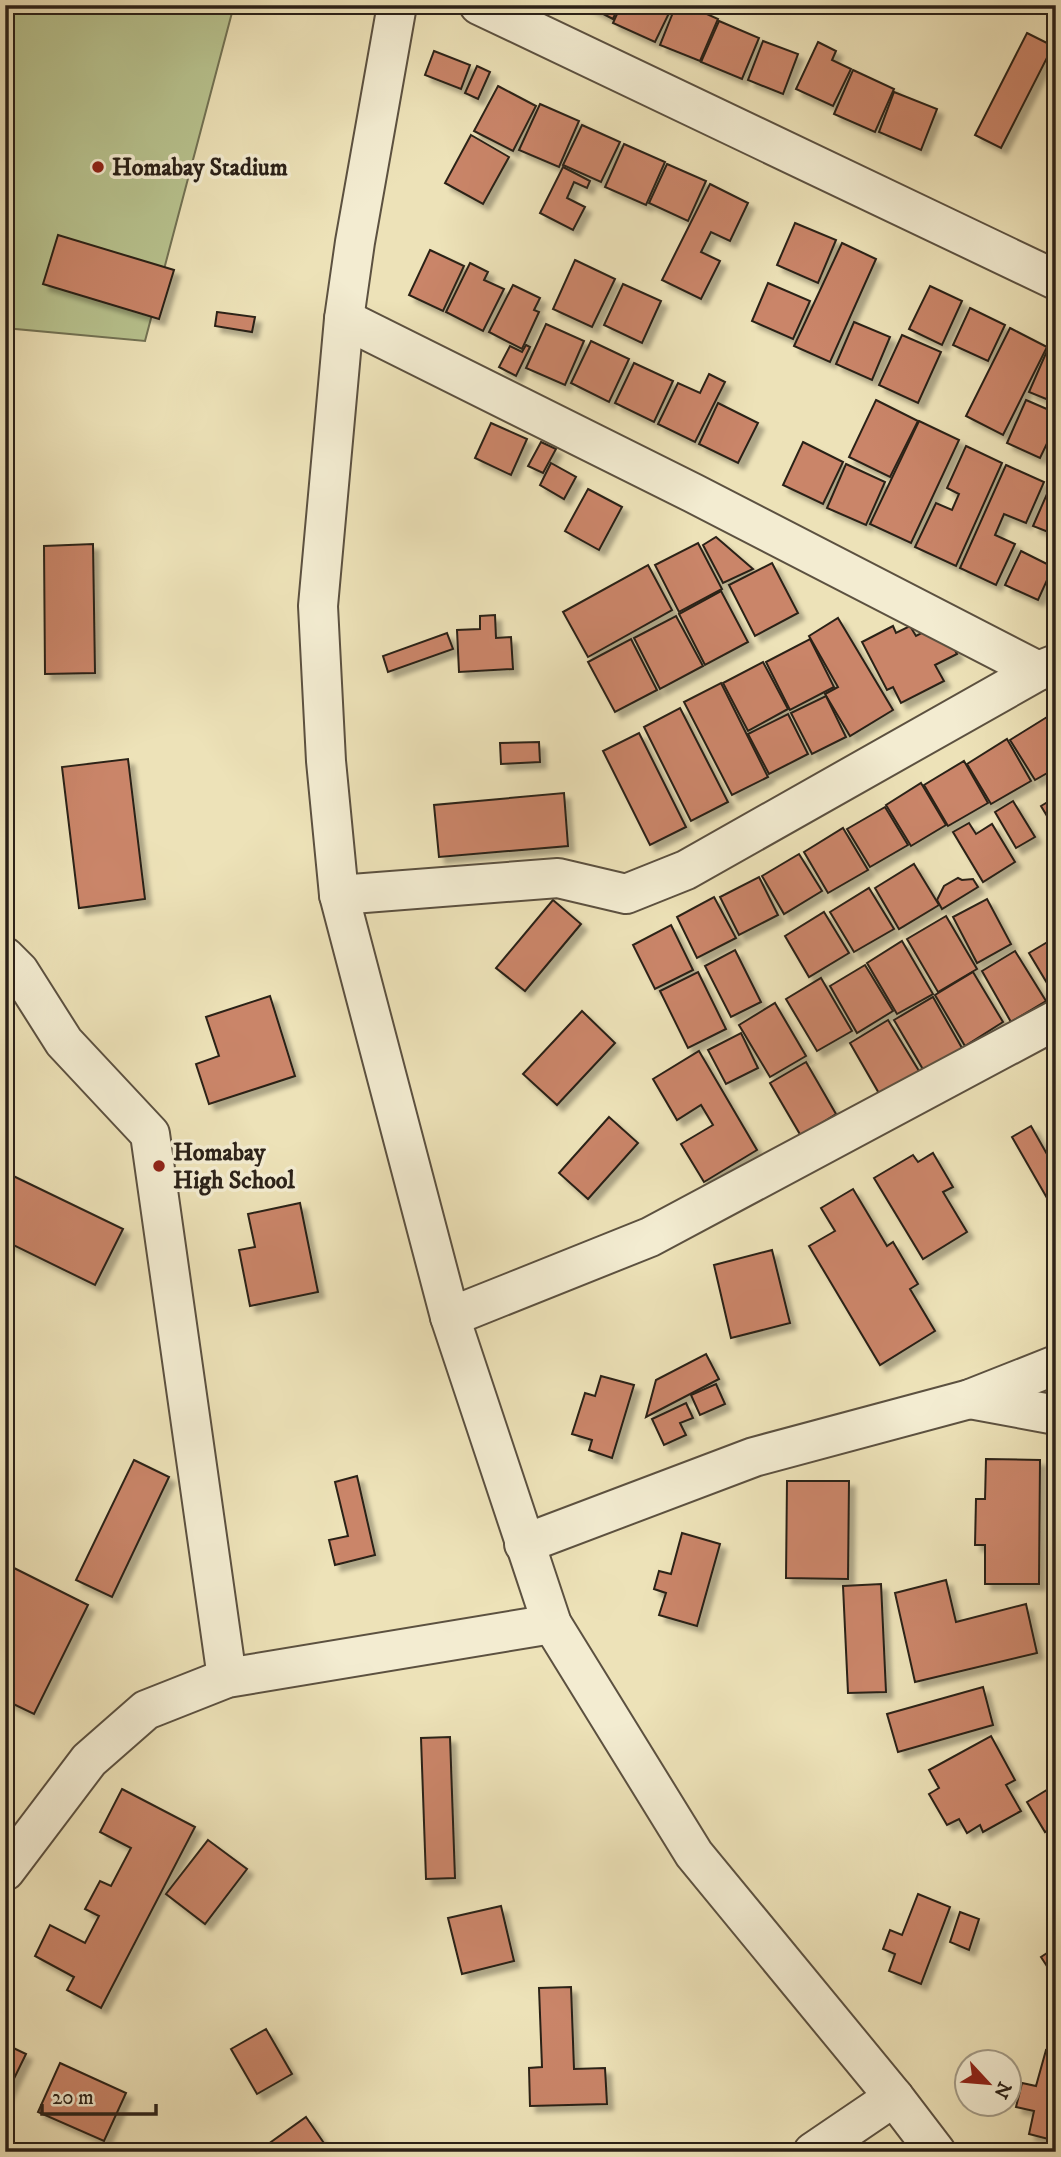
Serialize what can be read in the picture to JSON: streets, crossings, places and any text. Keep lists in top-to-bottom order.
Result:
{
  "places": ["Homabay Stadium", "Homabay High School"],
  "scale_bar": "20 m",
  "north": "bottom right"
}
